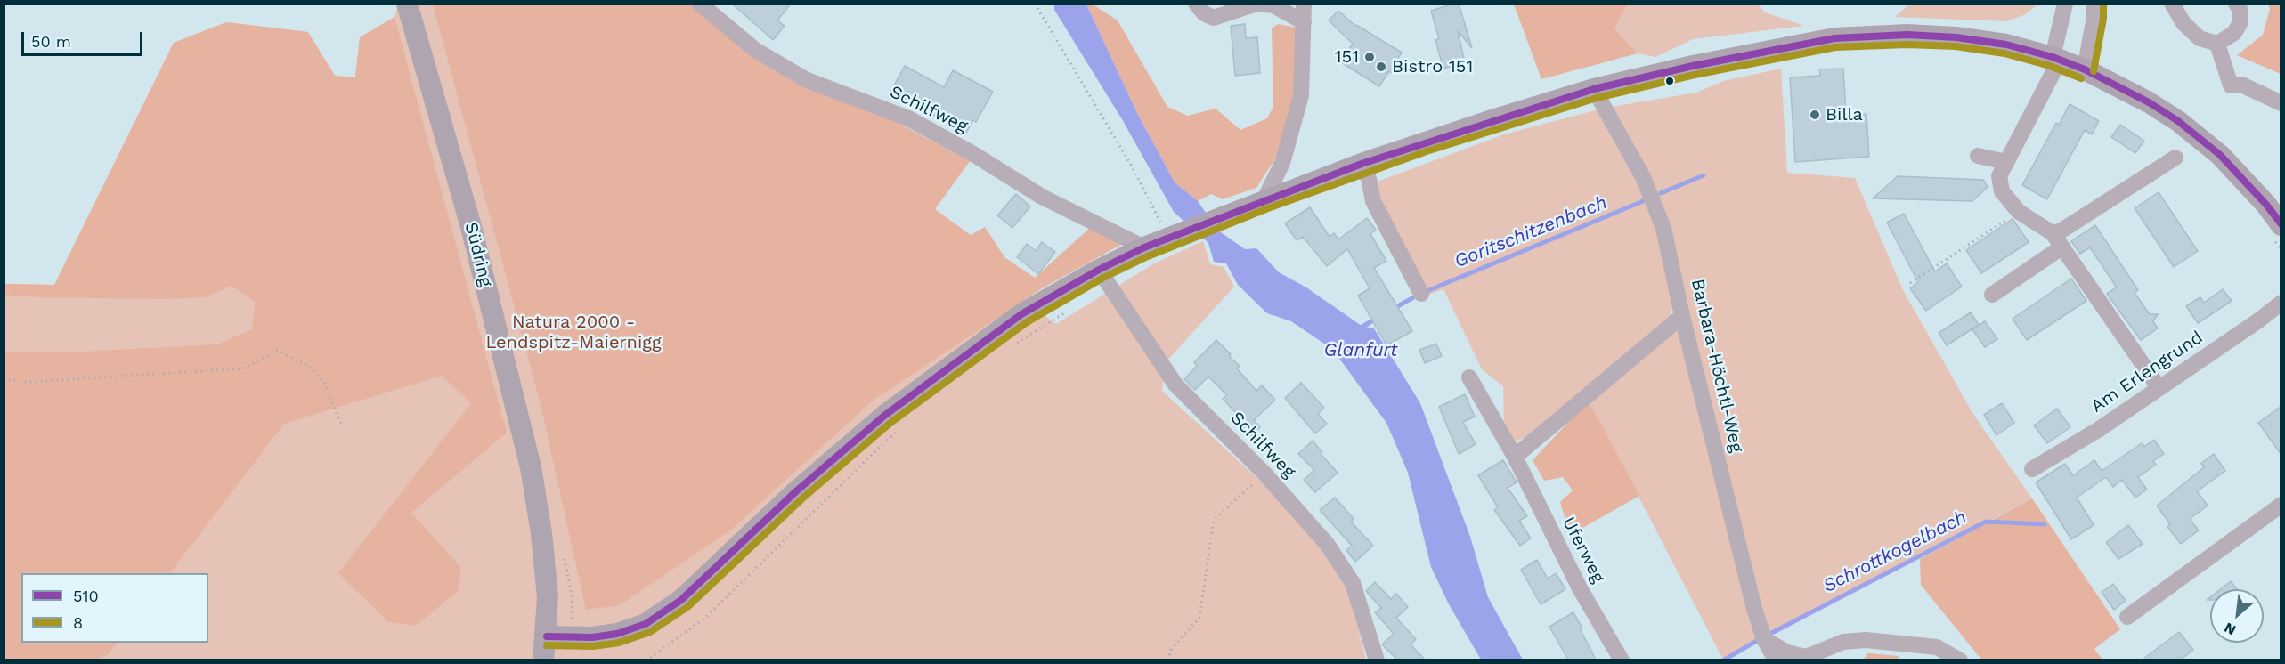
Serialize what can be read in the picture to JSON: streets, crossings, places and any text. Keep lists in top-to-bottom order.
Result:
{
  "streets": {
    "main road": ["Südring"],
    "street": [
      "Schilfweg",
      "Barbara-Höchtl-Weg",
      "Am Erlengrund",
      "Uferweg"
    ]
  },
  "water": ["Goritschitzenbach", "Glanfurt", "Schrottkogelbach"],
  "parks": ["Natura 2000 - Lendspitz-Maiernigg"],
  "places": ["151", "Bistro 151", "Billa"],
  "lines": ["transit line 8", "transit line 510"],
  "legend": ["510", "8"],
  "scale_bar": "50 m",
  "north": "bottom left"
}
